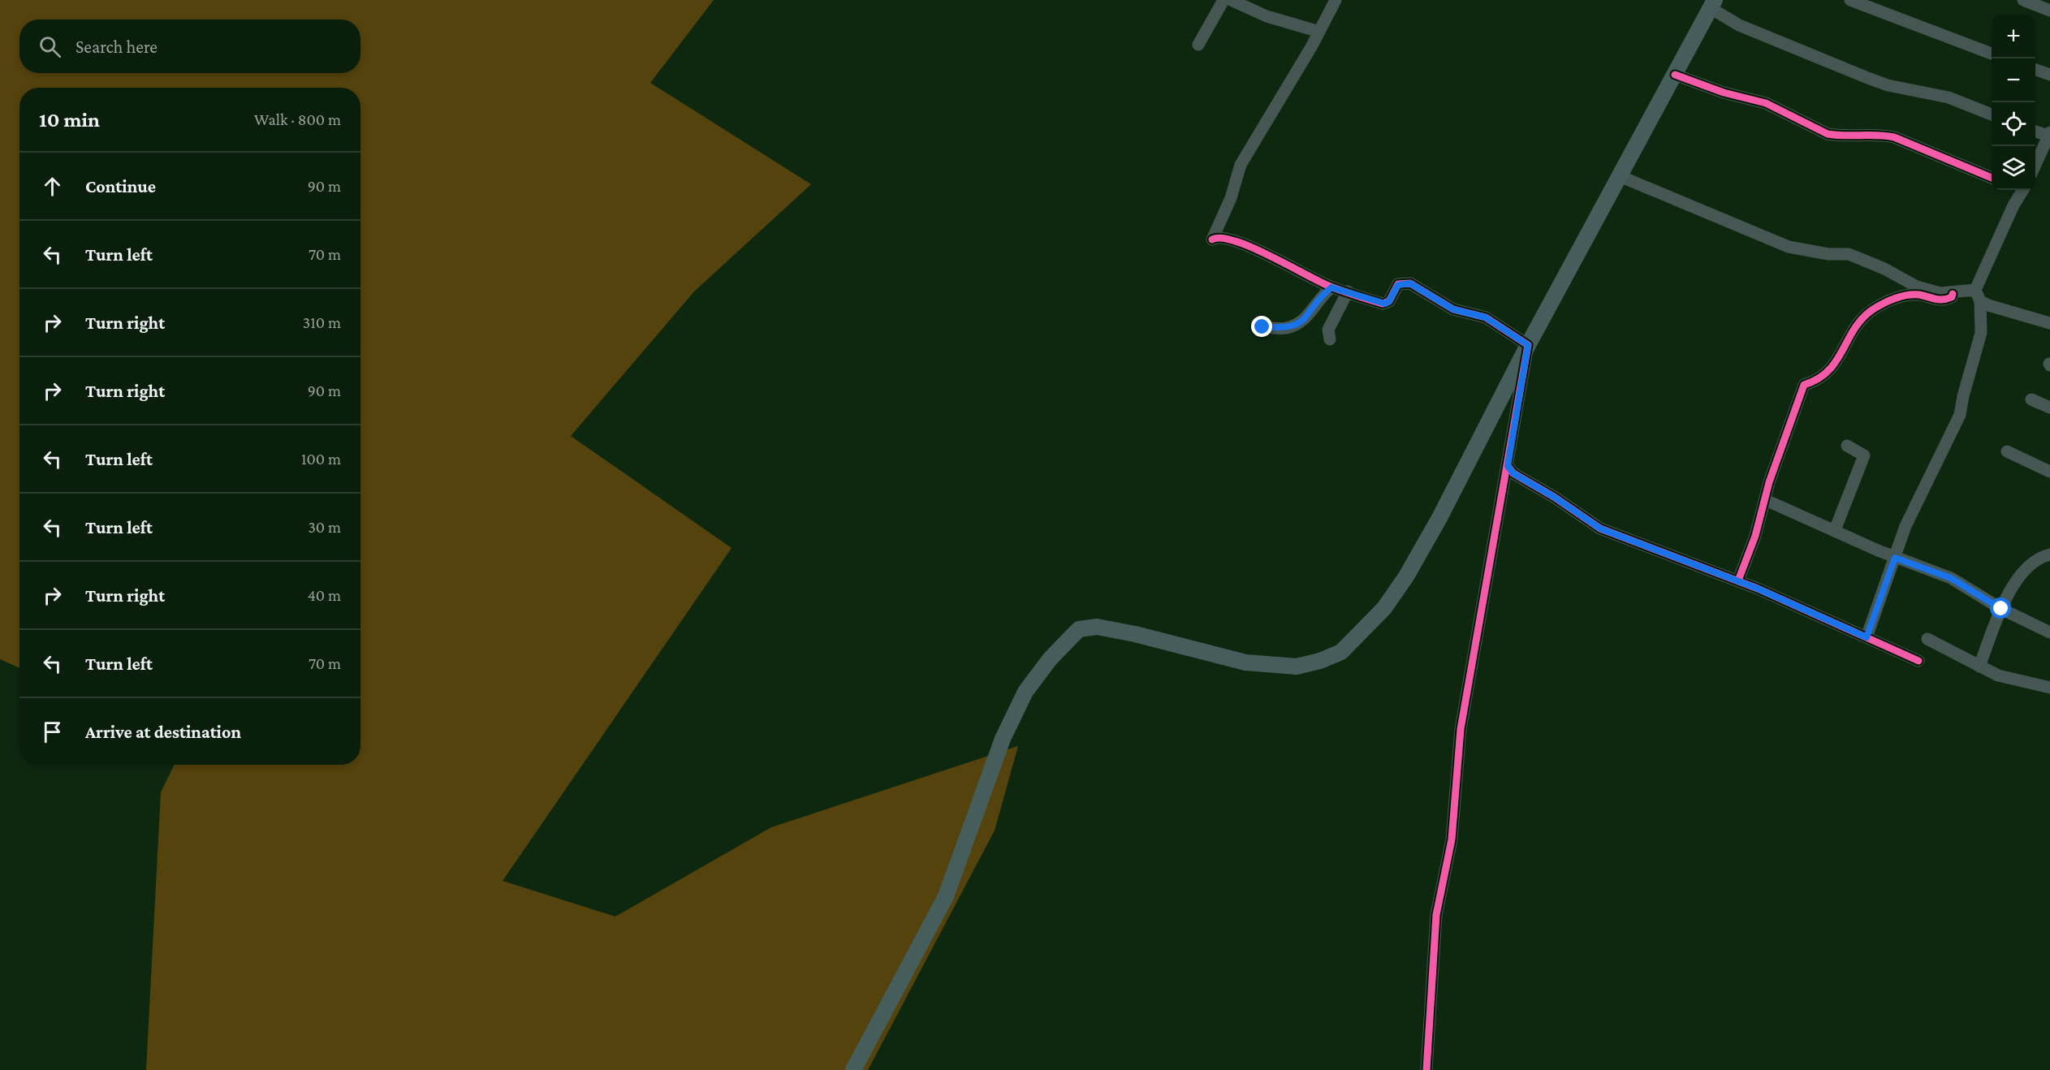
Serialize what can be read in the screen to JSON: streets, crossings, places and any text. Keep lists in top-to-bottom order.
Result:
{
  "page": {
    "map_buttons": ["+", "−"],
    "search": "Search here",
    "heading": ["10 min", "Walk · 800 m"],
    "list": [
      ["Continue", "90 m"],
      ["Turn left", "70 m"],
      ["Turn right", "310 m"],
      ["Turn right", "90 m"],
      ["Turn left", "100 m"],
      ["Turn left", "30 m"],
      ["Turn right", "40 m"],
      ["Turn left", "70 m"],
      "Arrive at destination"
    ]
  }
}
